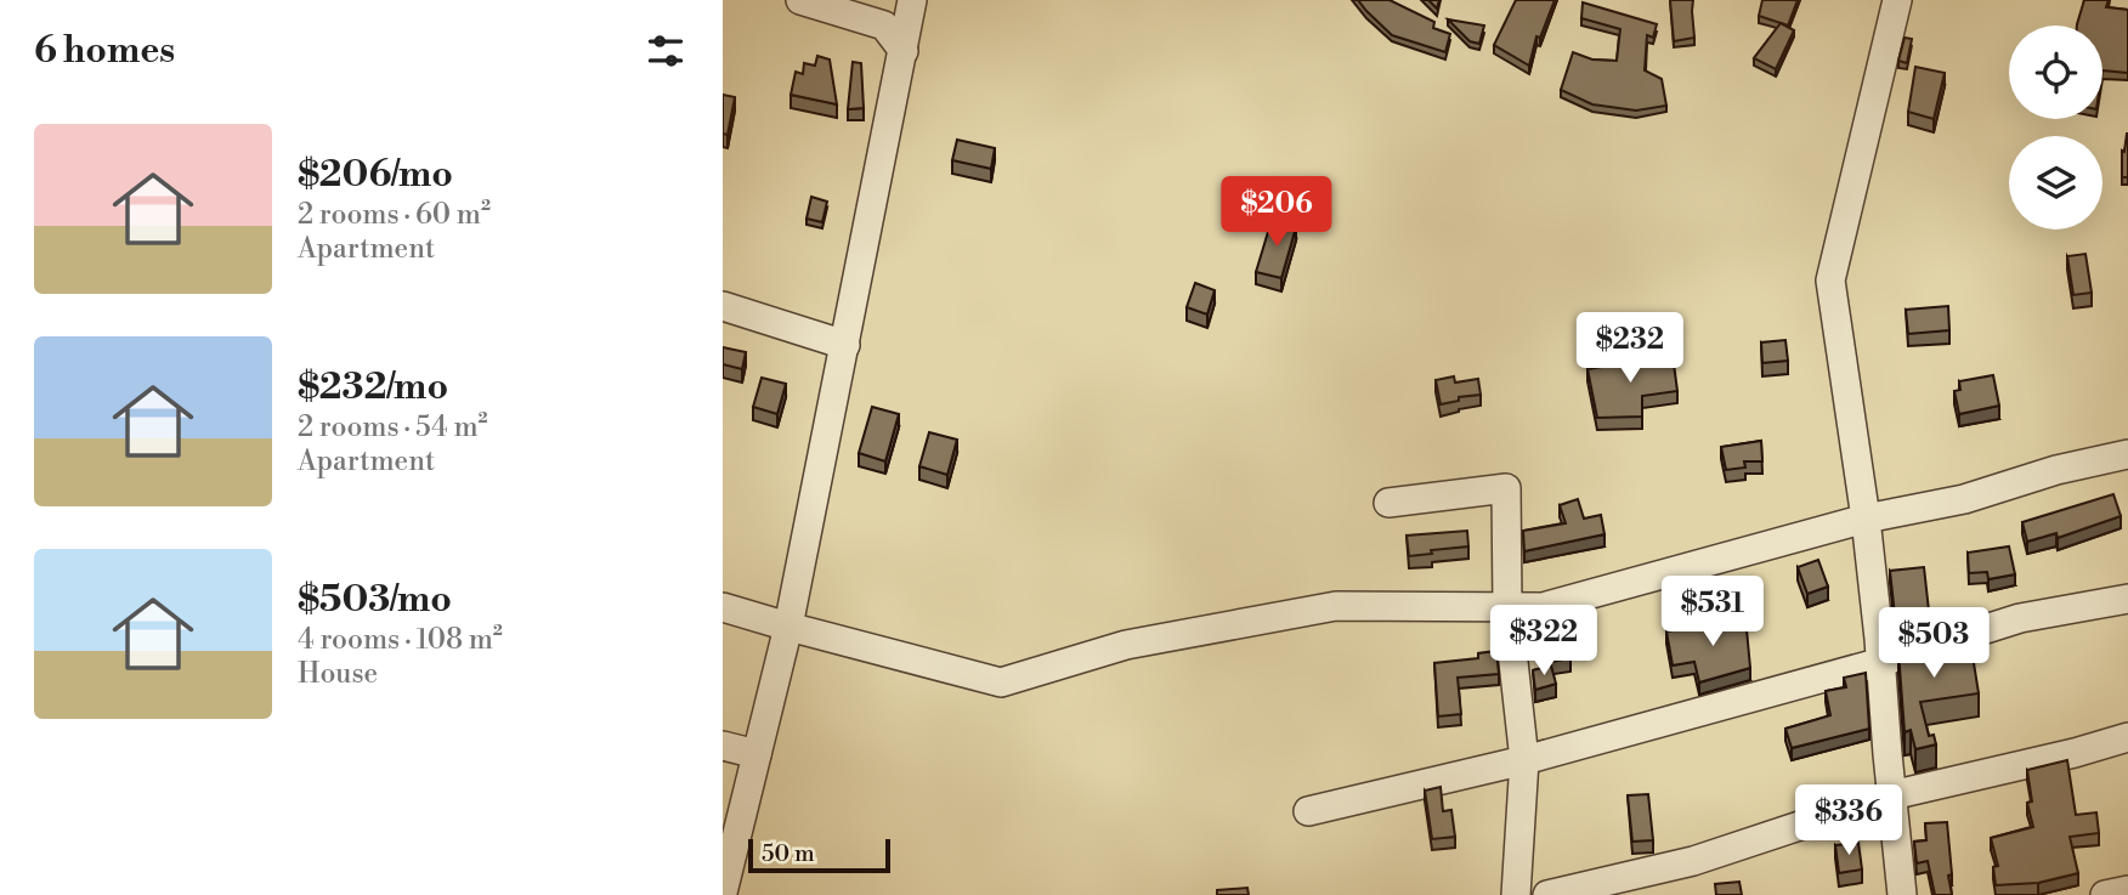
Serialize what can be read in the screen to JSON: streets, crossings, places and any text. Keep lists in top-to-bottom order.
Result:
{
  "scale_bar": "50 m",
  "page": {
    "heading": "6 homes",
    "list": [
      {
        "name": "$206/mo",
        "note": "2 rooms · 60 m² · Apartment"
      },
      {
        "name": "$232/mo",
        "note": "2 rooms · 54 m² · Apartment"
      },
      {
        "name": "$503/mo",
        "note": "4 rooms · 108 m² · House"
      }
    ],
    "price": [
      "$206",
      "$232",
      "$531",
      "$322",
      "$503",
      "$336"
    ],
    "scale": "50 m"
  }
}
